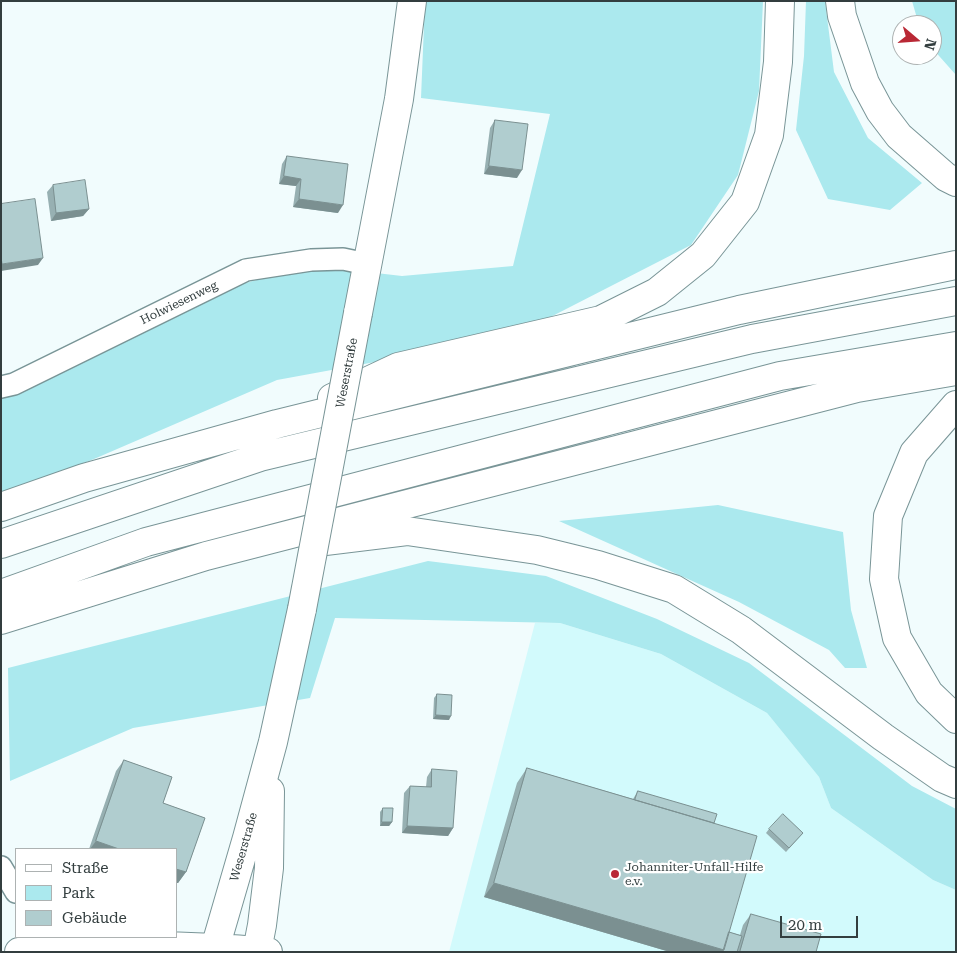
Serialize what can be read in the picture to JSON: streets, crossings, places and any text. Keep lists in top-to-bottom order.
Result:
{
  "streets": {
    "main road": ["Weserstraße"],
    "street": ["Holwiesenweg"]
  },
  "crossings": [
    ["Holwiesenweg", "Weserstraße"]
  ],
  "places": ["Johanniter-Unfall-Hilfe e.v."],
  "legend": ["Straße", "Park", "Gebäude"],
  "scale_bar": "20 m",
  "north": "right"
}
